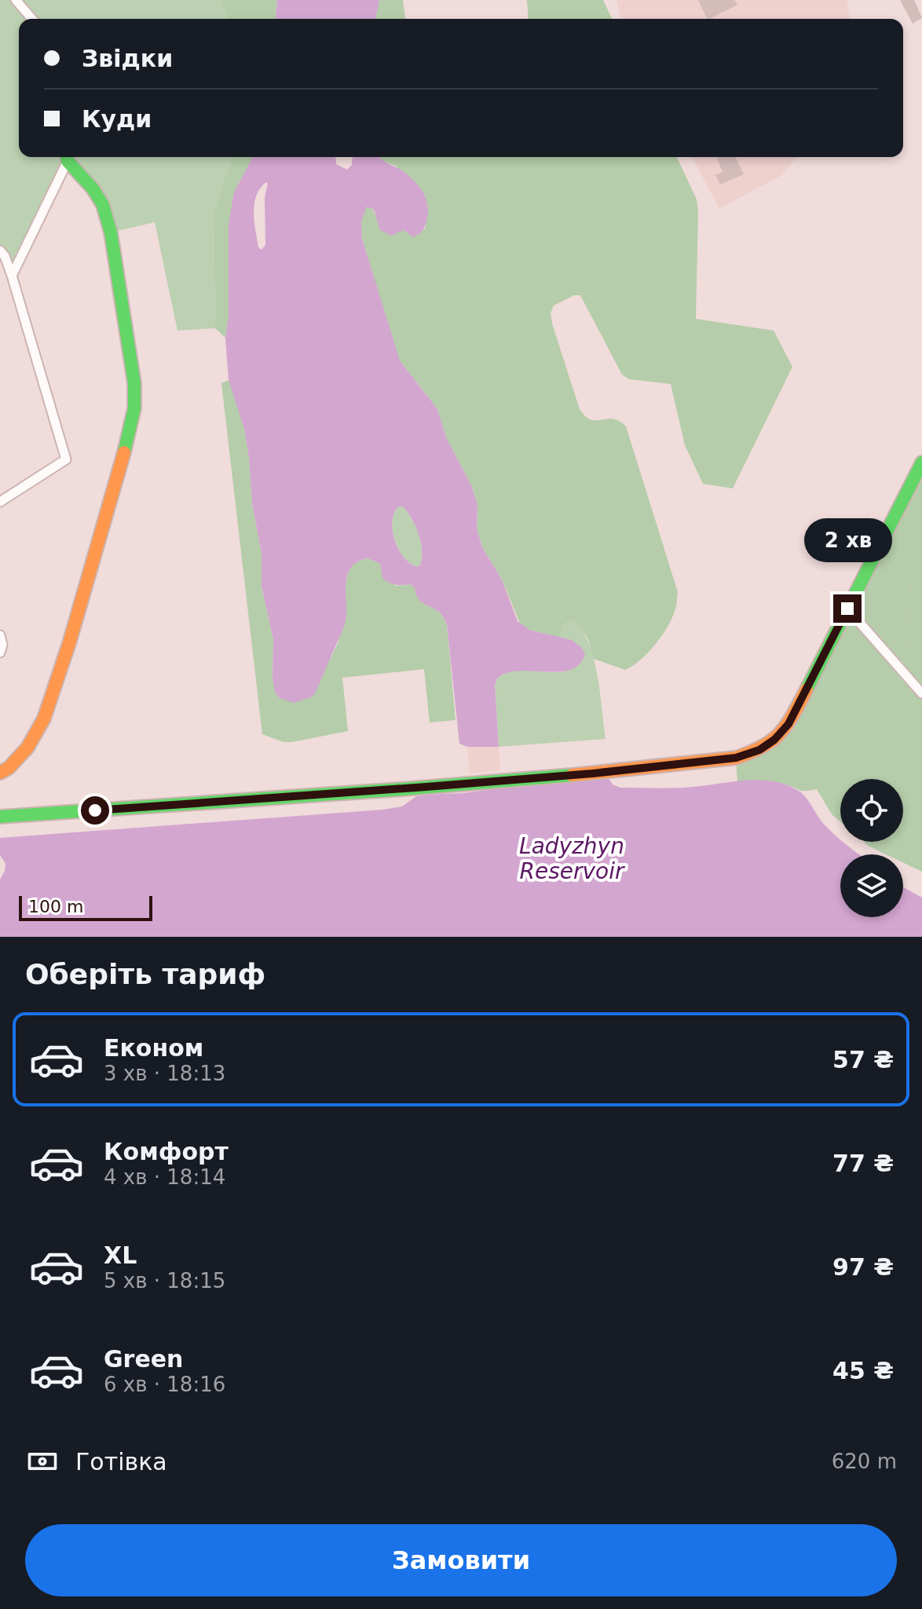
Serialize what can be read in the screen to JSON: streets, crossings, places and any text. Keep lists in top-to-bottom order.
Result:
{
  "water": ["Ladyzhyn Reservoir"],
  "scale_bar": "100 m",
  "page": {
    "banner": ["Звідки", "Куди"],
    "bubble": "2 хв",
    "scale": "100 m",
    "heading": "Оберіть тариф",
    "list": [
      {
        "name": "Економ",
        "note": "3 хв · 18:13",
        "value": "57 ₴"
      },
      {
        "name": "Комфорт",
        "note": "4 хв · 18:14",
        "value": "77 ₴"
      },
      {
        "name": "XL",
        "note": "5 хв · 18:15",
        "value": "97 ₴"
      },
      {
        "name": "Green",
        "note": "6 хв · 18:16",
        "value": "45 ₴"
      }
    ],
    "pay": ["Готівка", "620 m"],
    "buttons": "Замовити"
  }
}
